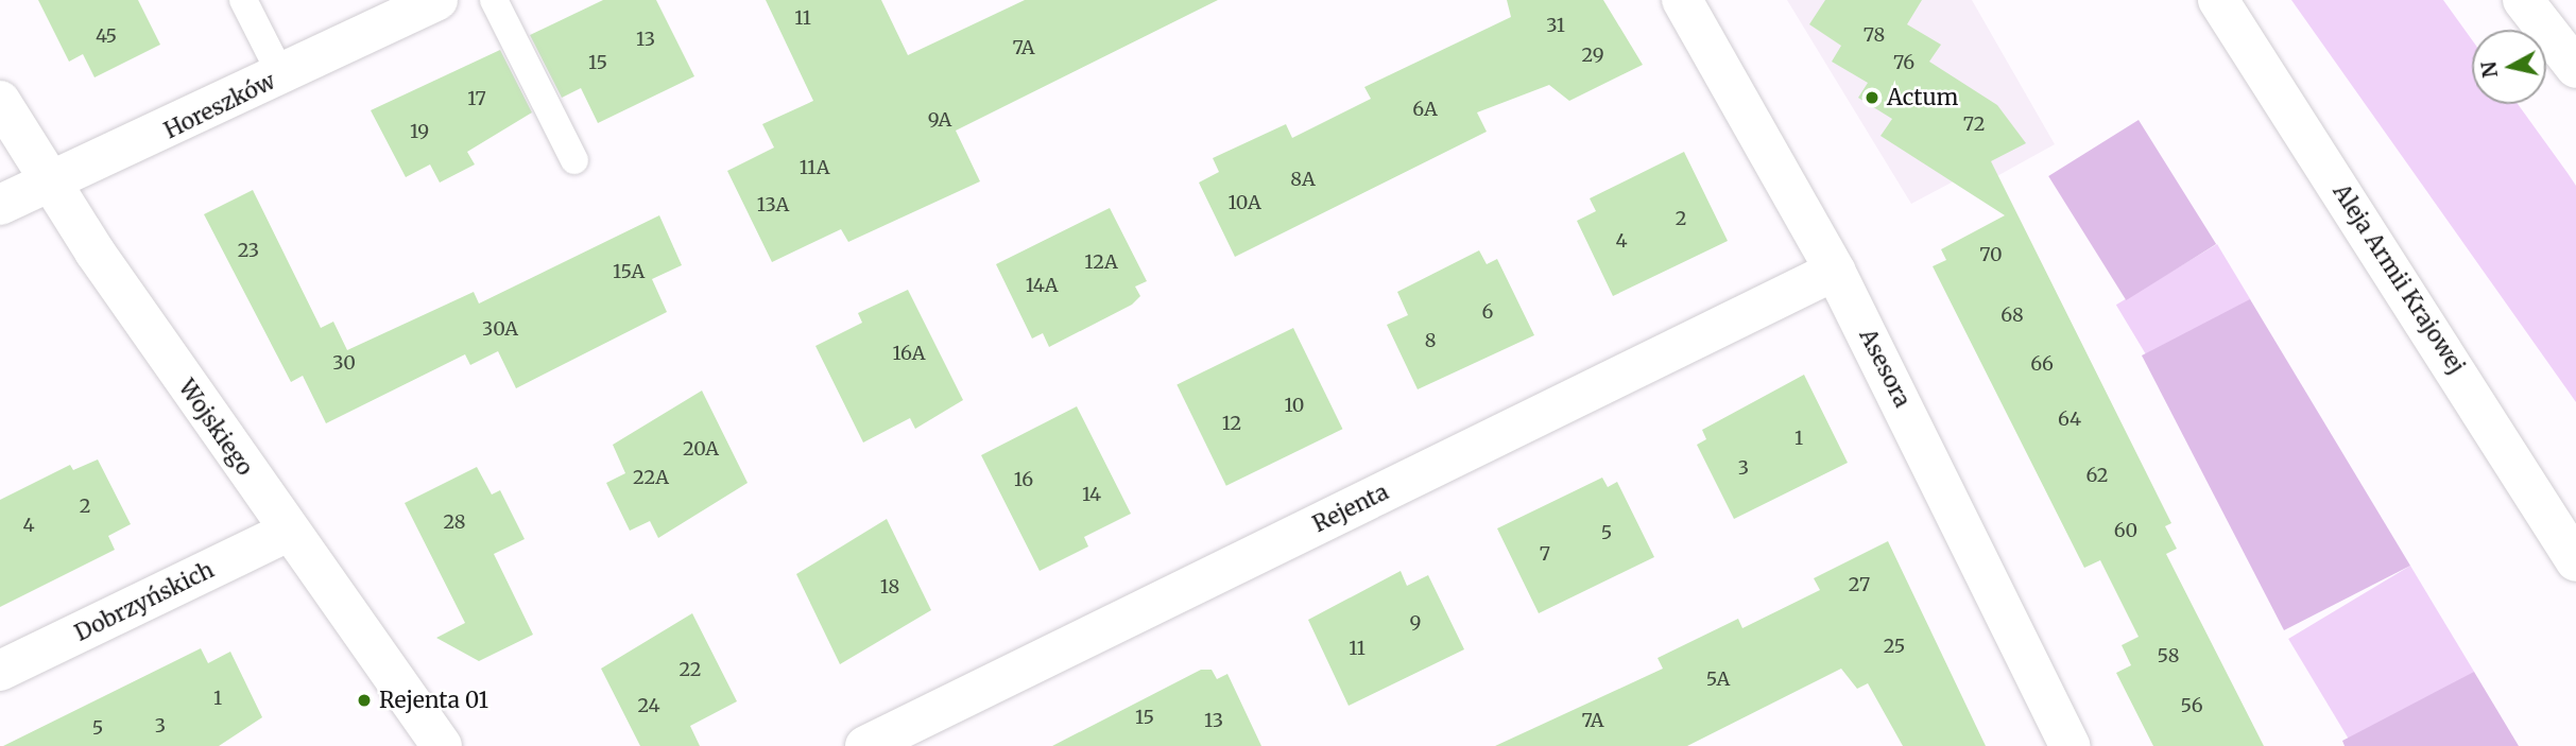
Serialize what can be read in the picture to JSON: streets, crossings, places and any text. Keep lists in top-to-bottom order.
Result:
{
  "streets": {
    "street": [
      "Horeszków",
      "Aleja Armii Krajowej",
      "Asesora",
      "Wojskiego",
      "Rejenta",
      "Dobrzyńskich"
    ]
  },
  "crossings": [
    ["Horeszków", "Wojskiego"],
    ["Asesora", "Rejenta"],
    ["Wojskiego", "Dobrzyńskich"]
  ],
  "places": ["Actum", "Rejenta 01"],
  "house_numbers": [
    "11",
    "31",
    "78",
    "45",
    "13",
    "7A",
    "29",
    "15",
    "76",
    "17",
    "6A",
    "9A",
    "72",
    "19",
    "11A",
    "8A",
    "10A",
    "13A",
    "2",
    "4",
    "23",
    "70",
    "12A",
    "15A",
    "14A",
    "6",
    "68",
    "30A",
    "8",
    "16A",
    "30",
    "66",
    "10",
    "64",
    "12",
    "1",
    "20A",
    "3",
    "62",
    "22A",
    "16",
    "14",
    "2",
    "28",
    "4",
    "60",
    "5",
    "7",
    "27",
    "18",
    "9",
    "25",
    "11",
    "58",
    "22",
    "5A",
    "1",
    "24",
    "56",
    "15",
    "13",
    "7A",
    "3",
    "5"
  ],
  "north": "left"
}
